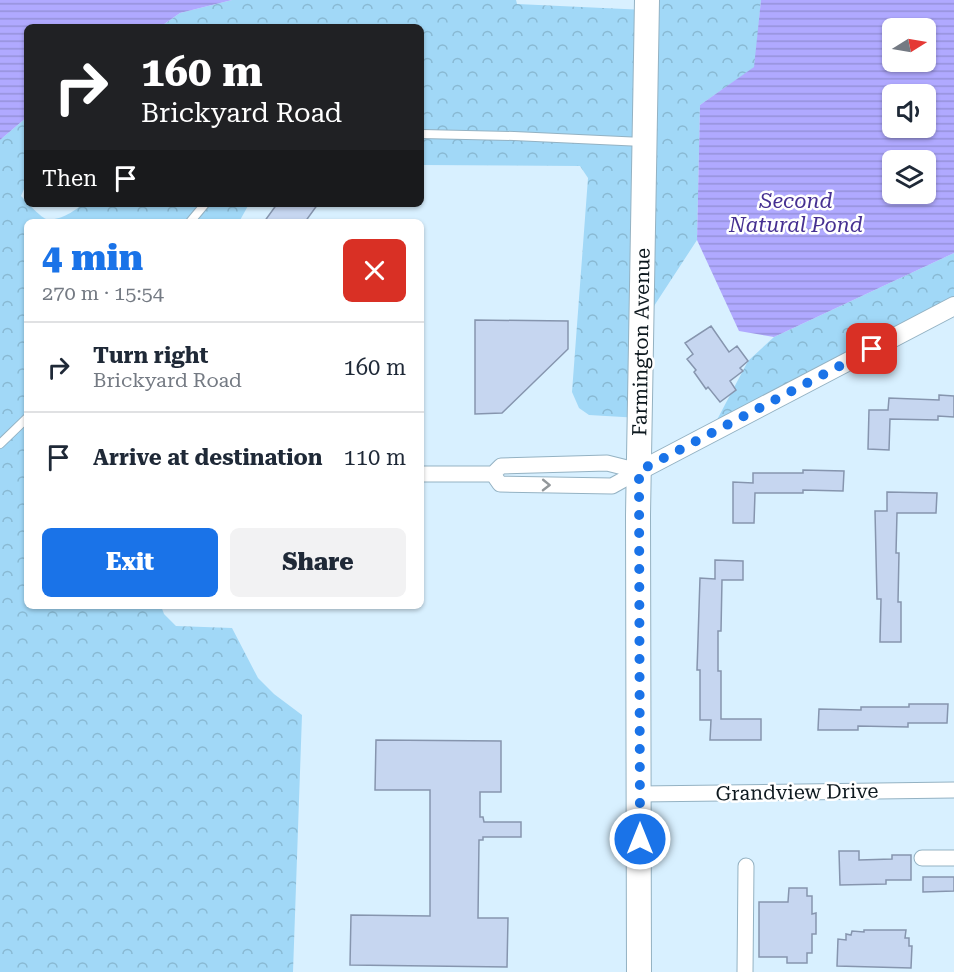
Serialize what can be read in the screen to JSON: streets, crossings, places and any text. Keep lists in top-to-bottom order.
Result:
{
  "streets": {
    "main road": ["Farmington Avenue"],
    "street": ["Grandview Drive"]
  },
  "crossings": [
    ["Farmington Avenue", "Grandview Drive"]
  ],
  "water": ["Second Natural Pond"],
  "north": "right",
  "page": {
    "turn": ["160 m", "Brickyard Road"],
    "then": "Then",
    "heading": ["4 min", "270 m · 15:54"],
    "list": [
      {
        "name": "Turn right",
        "note": "Brickyard Road",
        "value": "160 m"
      },
      {
        "name": "Arrive at destination",
        "value": "110 m"
      }
    ],
    "buttons": ["Exit", "Share"]
  }
}
